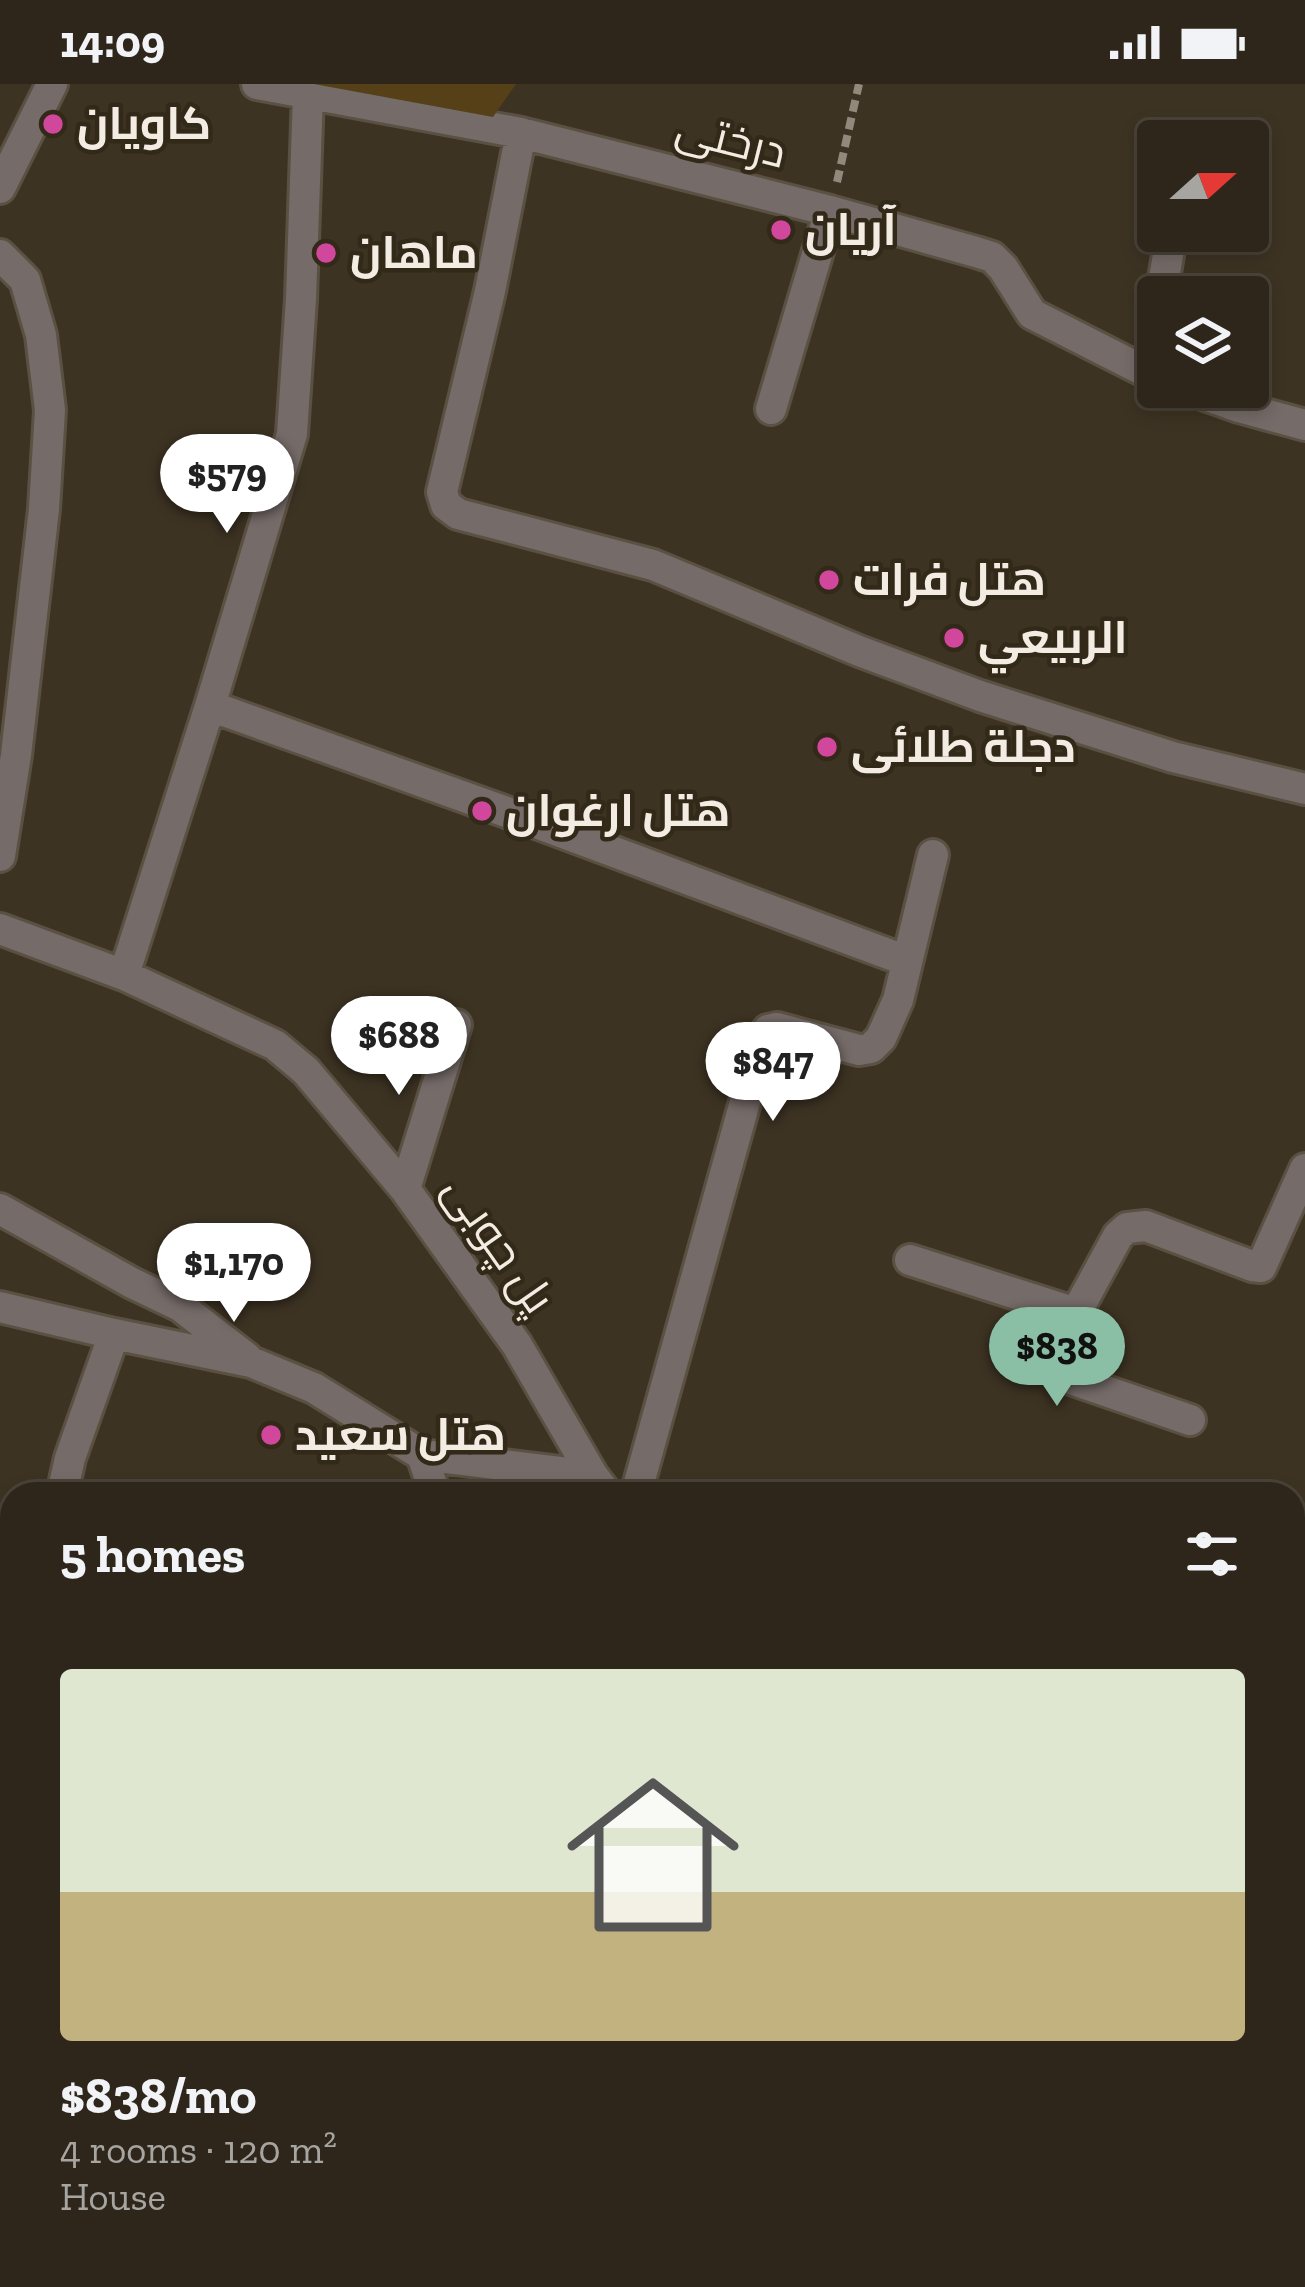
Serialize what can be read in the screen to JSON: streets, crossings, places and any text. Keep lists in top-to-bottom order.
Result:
{
  "streets": {
    "street": ["درختی", "پل چوبی"]
  },
  "places": [
    "کاویان",
    "آریان",
    "ماهان",
    "هتل فرات",
    "الربيعي",
    "دجلة طلائی",
    "هتل ارغوان",
    "هتل سعید"
  ],
  "north": "right",
  "page": {
    "status": "14:09",
    "price": [
      "$579",
      "$688",
      "$847",
      "$1,170",
      "$838"
    ],
    "heading": "5 homes",
    "list": [
      {
        "name": "$838/mo",
        "note": "4 rooms · 120 m² · House"
      }
    ]
  }
}
